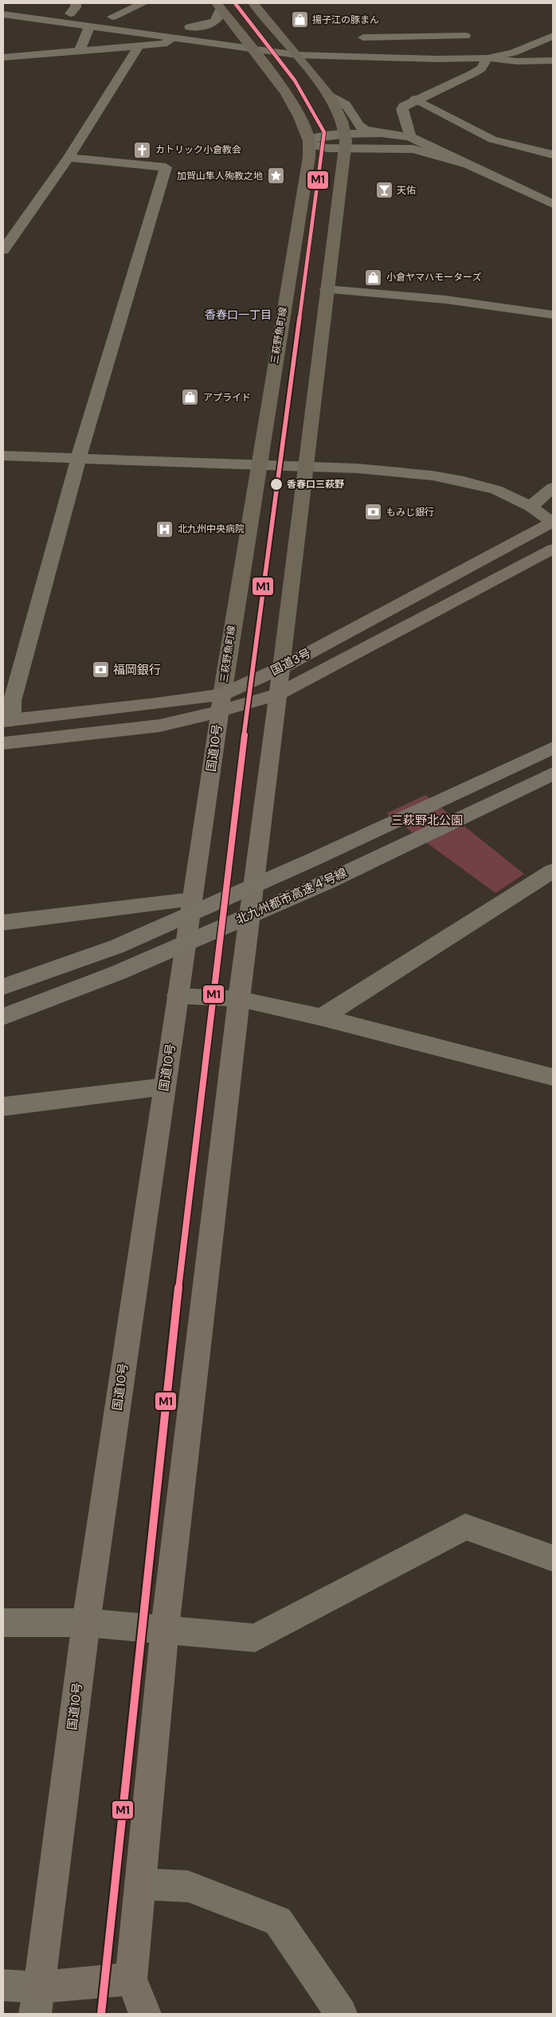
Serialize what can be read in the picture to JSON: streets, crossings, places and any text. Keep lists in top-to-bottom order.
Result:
{
  "streets": {
    "highway": ["国道3号", "国道10号", "北九州都市高速４号線"],
    "main road": ["三萩野魚町線"]
  },
  "crossings": [
    ["三萩野魚町線", "国道3号"],
    ["三萩野魚町線", "国道10号"],
    ["国道3号", "国道10号"]
  ],
  "districts": ["香春口一丁目"],
  "parks": ["三萩野北公園"],
  "places": {
    "shop": ["揚子江の豚まん", "小倉ヤマハモーターズ", "アプライド"],
    "church": ["カトリック小倉教会"],
    "place": ["加賀山隼人殉教之地"],
    "bar": ["天佑"],
    "other": ["香春口三萩野"],
    "bank": ["もみじ銀行", "福岡銀行"],
    "hospital": ["北九州中央病院"]
  },
  "lines": ["transit line M1"]
}
